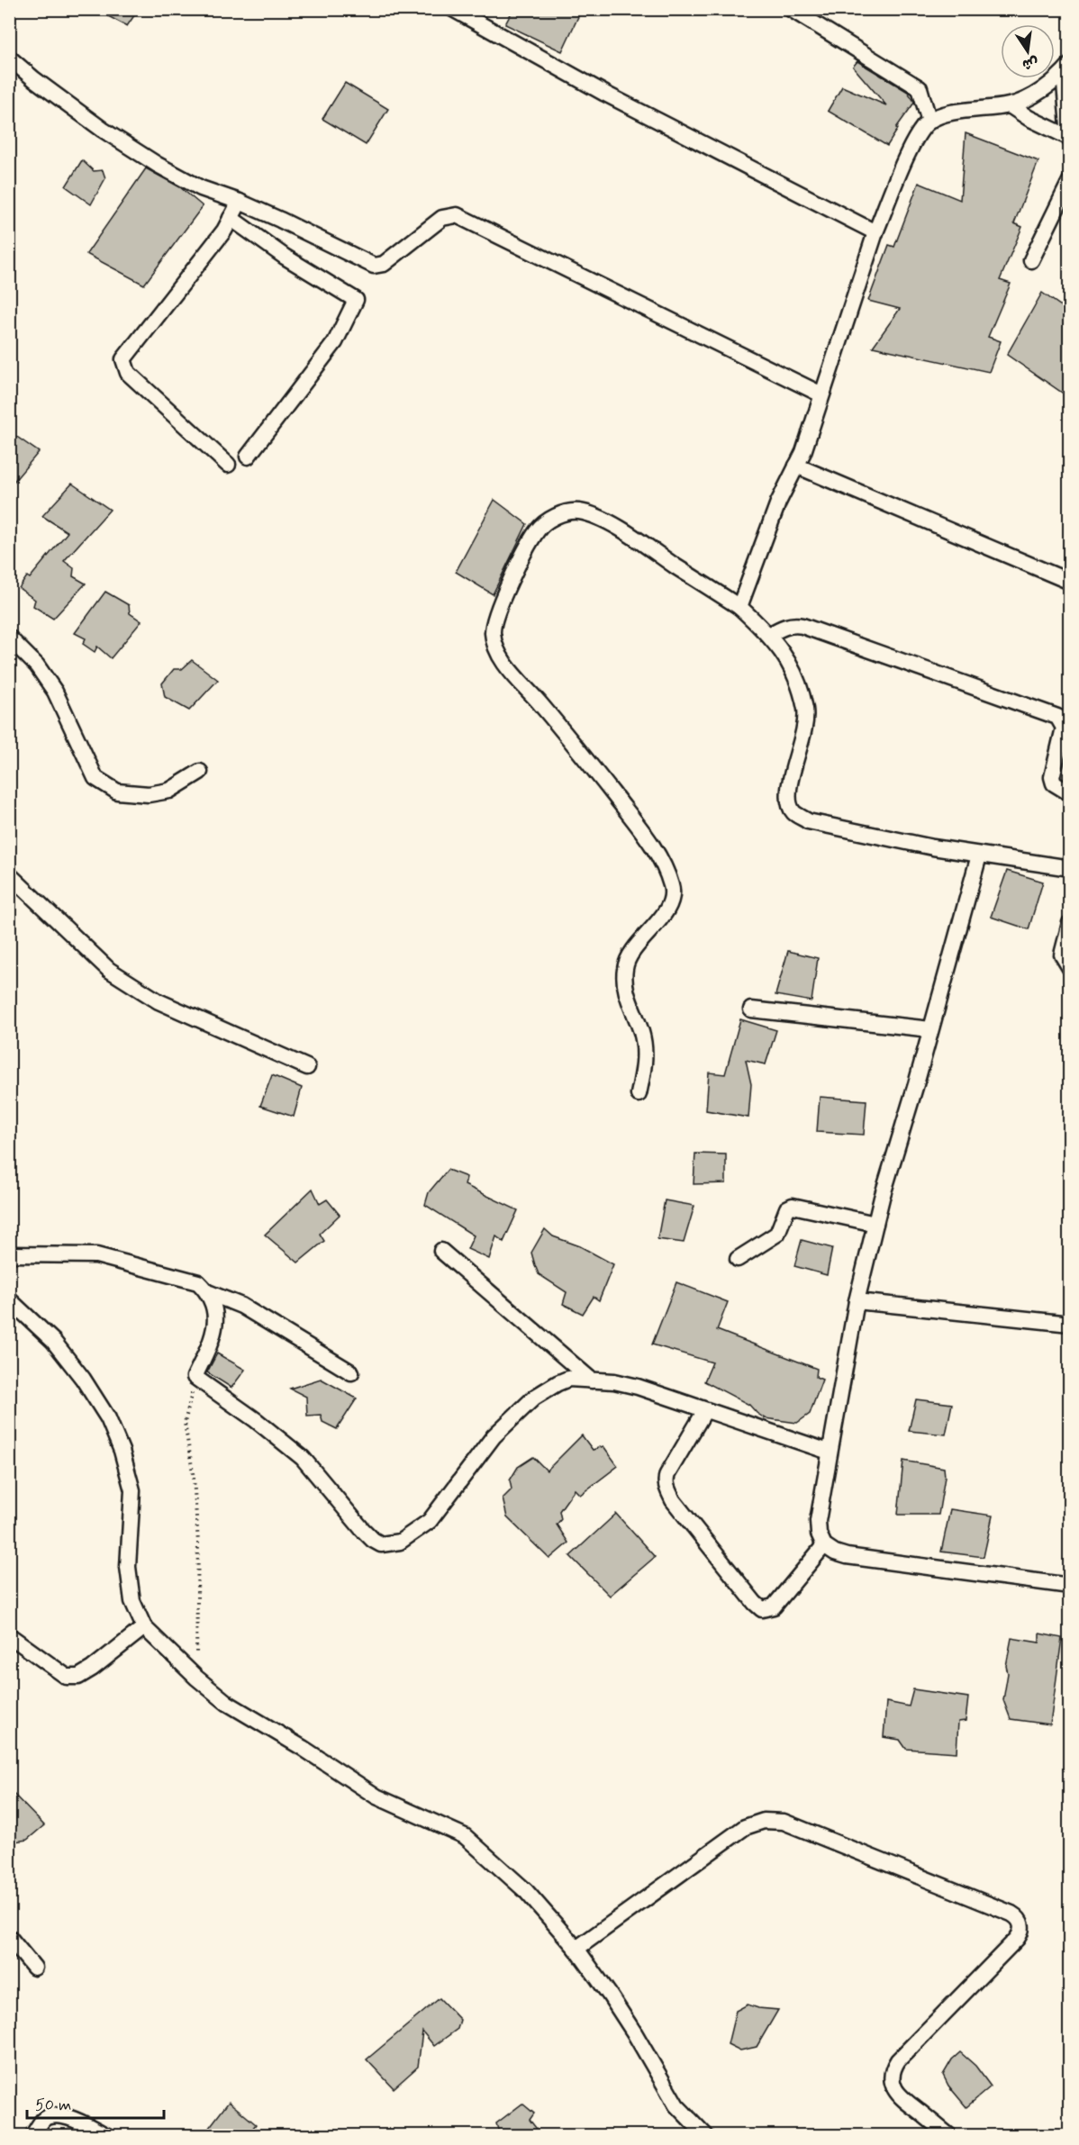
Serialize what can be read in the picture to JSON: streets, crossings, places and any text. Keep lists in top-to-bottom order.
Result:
{
  "scale_bar": "50 m",
  "north": "bottom"
}
